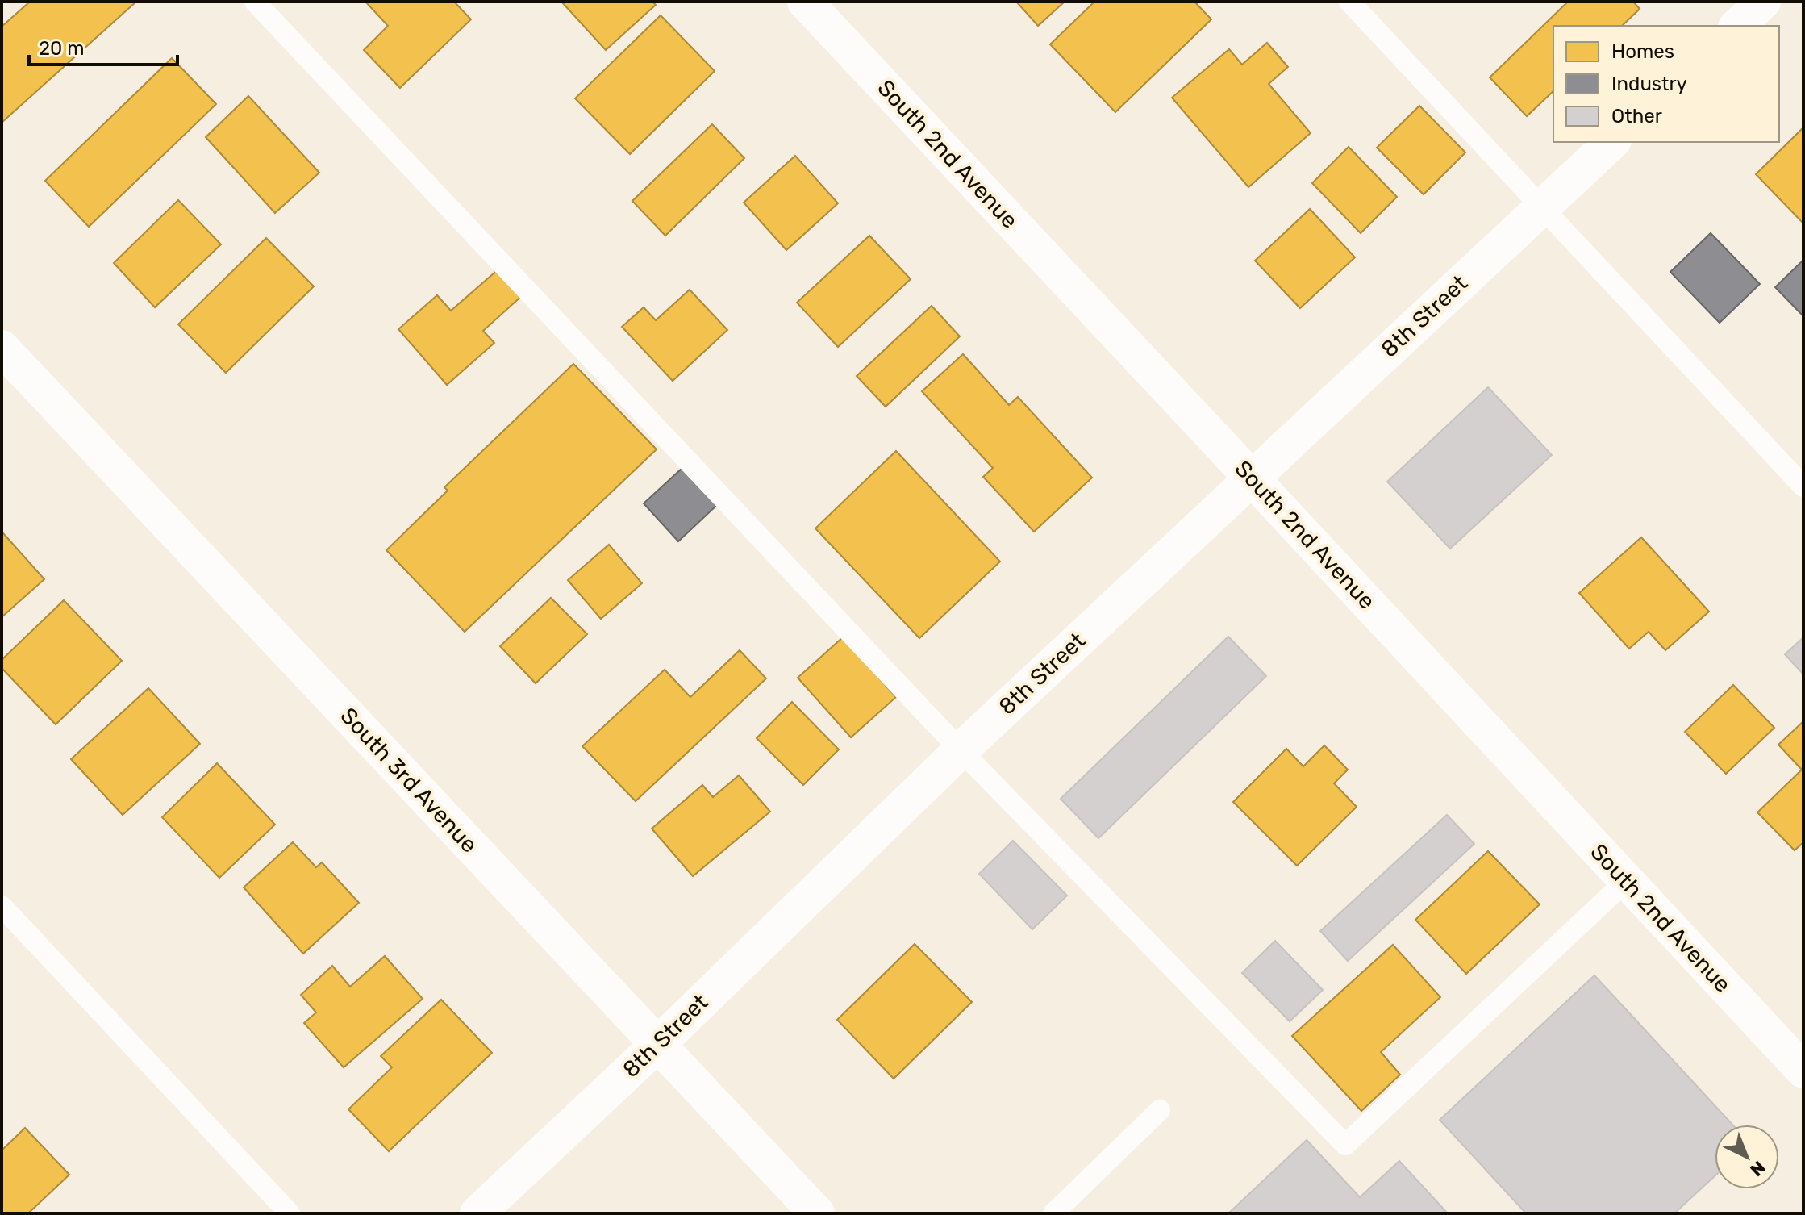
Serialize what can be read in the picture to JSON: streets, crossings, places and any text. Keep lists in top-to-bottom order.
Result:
{
  "streets": {
    "street": ["South 2nd Avenue", "8th Street", "South 3rd Avenue"]
  },
  "crossings": [
    ["South 2nd Avenue", "8th Street"],
    ["8th Street", "South 3rd Avenue"]
  ],
  "legend": ["Homes", "Industry", "Other"],
  "scale_bar": "20 m",
  "north": "bottom right"
}
